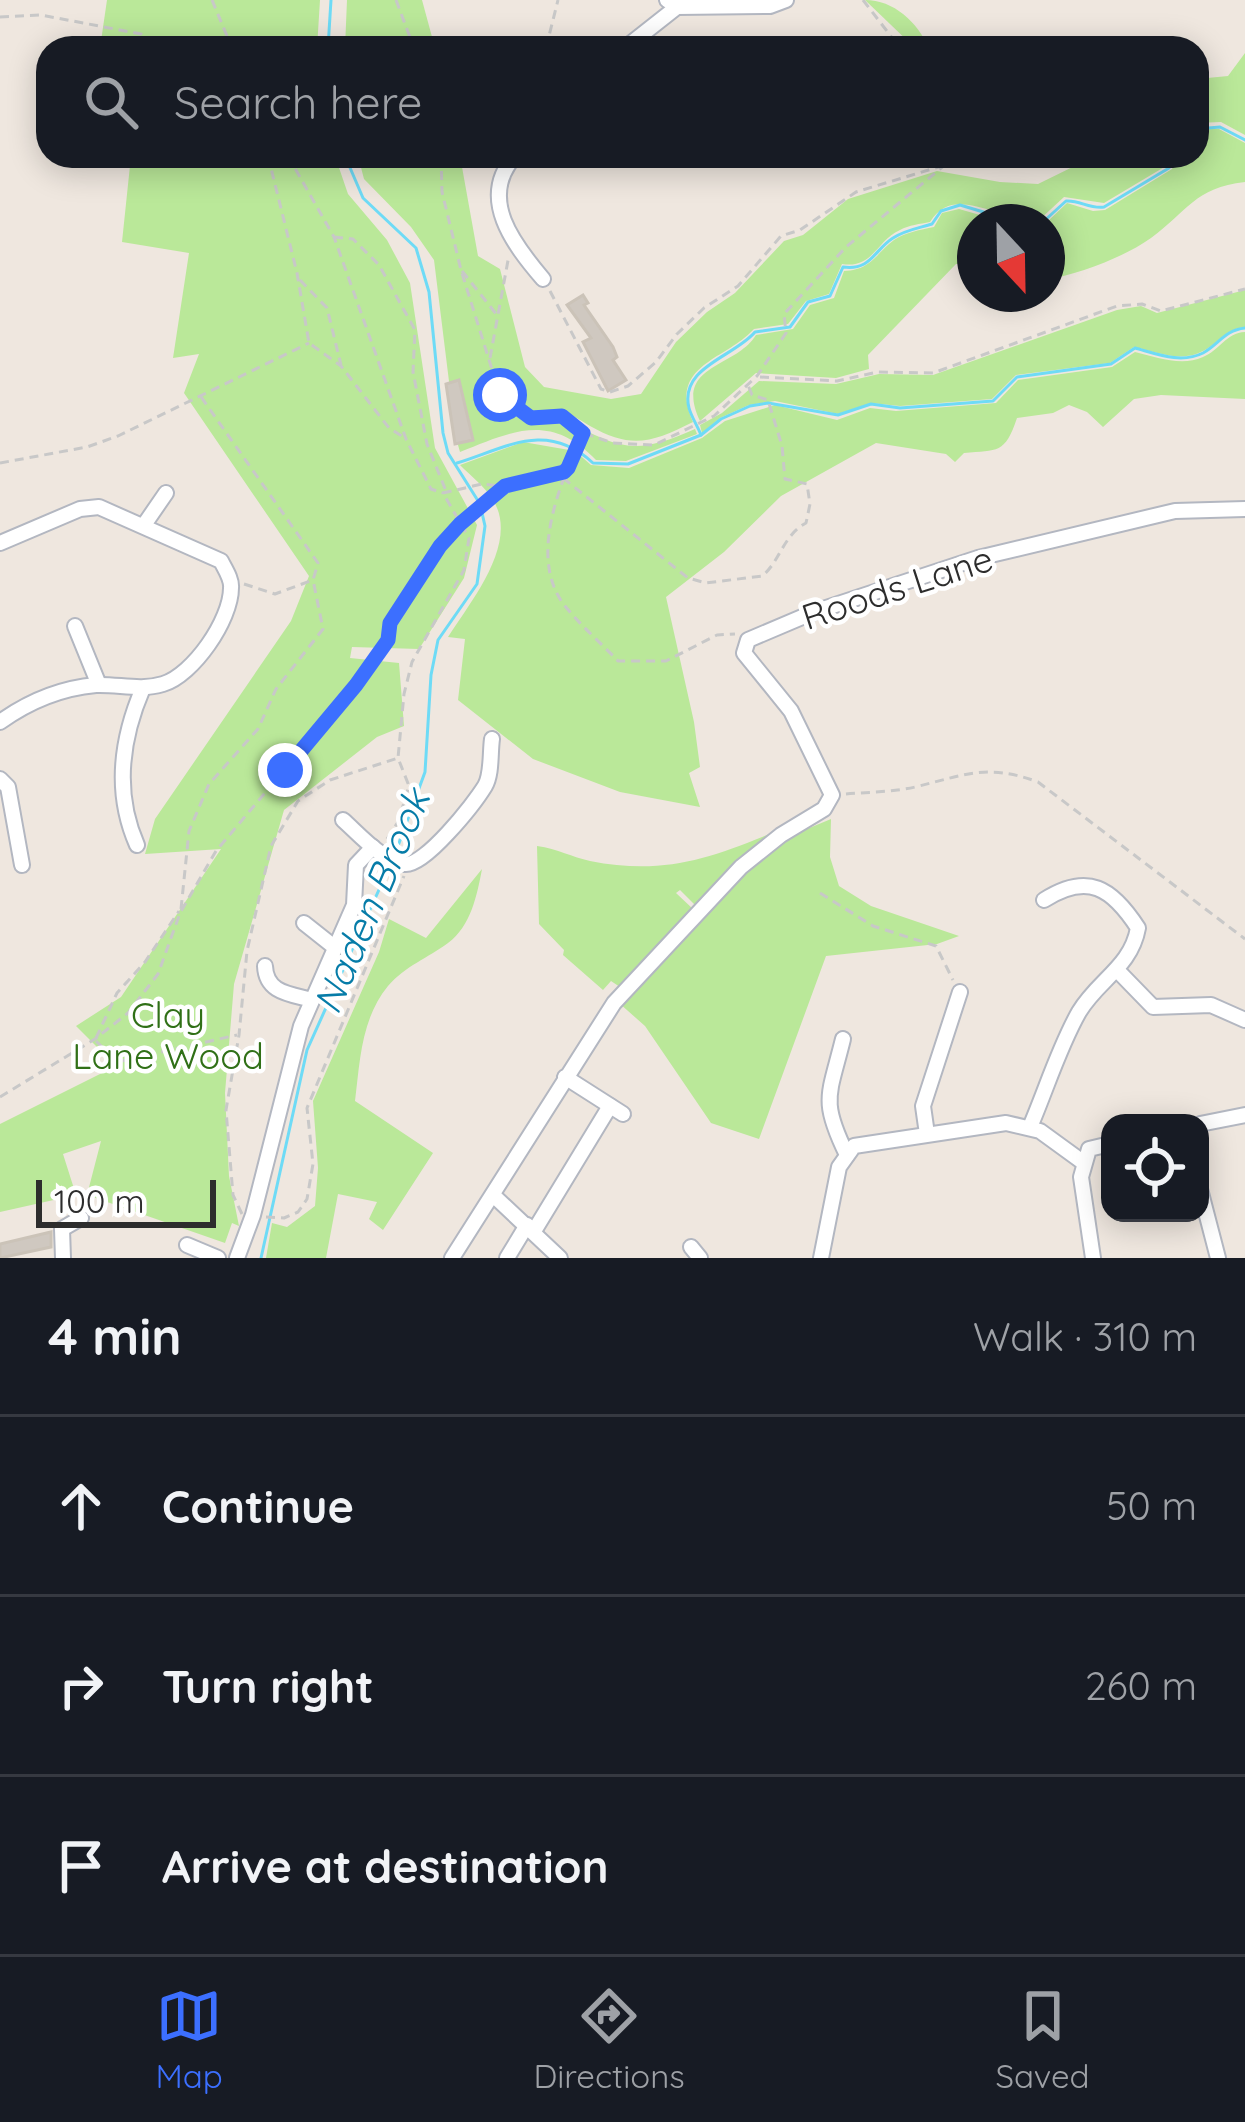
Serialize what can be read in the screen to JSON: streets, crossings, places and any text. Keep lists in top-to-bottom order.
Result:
{
  "streets": {
    "street": ["Roods Lane"]
  },
  "water": ["Naden Brook"],
  "parks": ["Clay Lane Wood"],
  "scale_bar": "100 m",
  "north": "bottom",
  "page": {
    "search": "Search here",
    "scale": "100 m",
    "heading": ["4 min", "Walk · 310 m"],
    "list": [
      ["Continue", "50 m"],
      ["Turn right", "260 m"],
      "Arrive at destination"
    ],
    "nav": ["Map", "Directions", "Saved"]
  }
}
